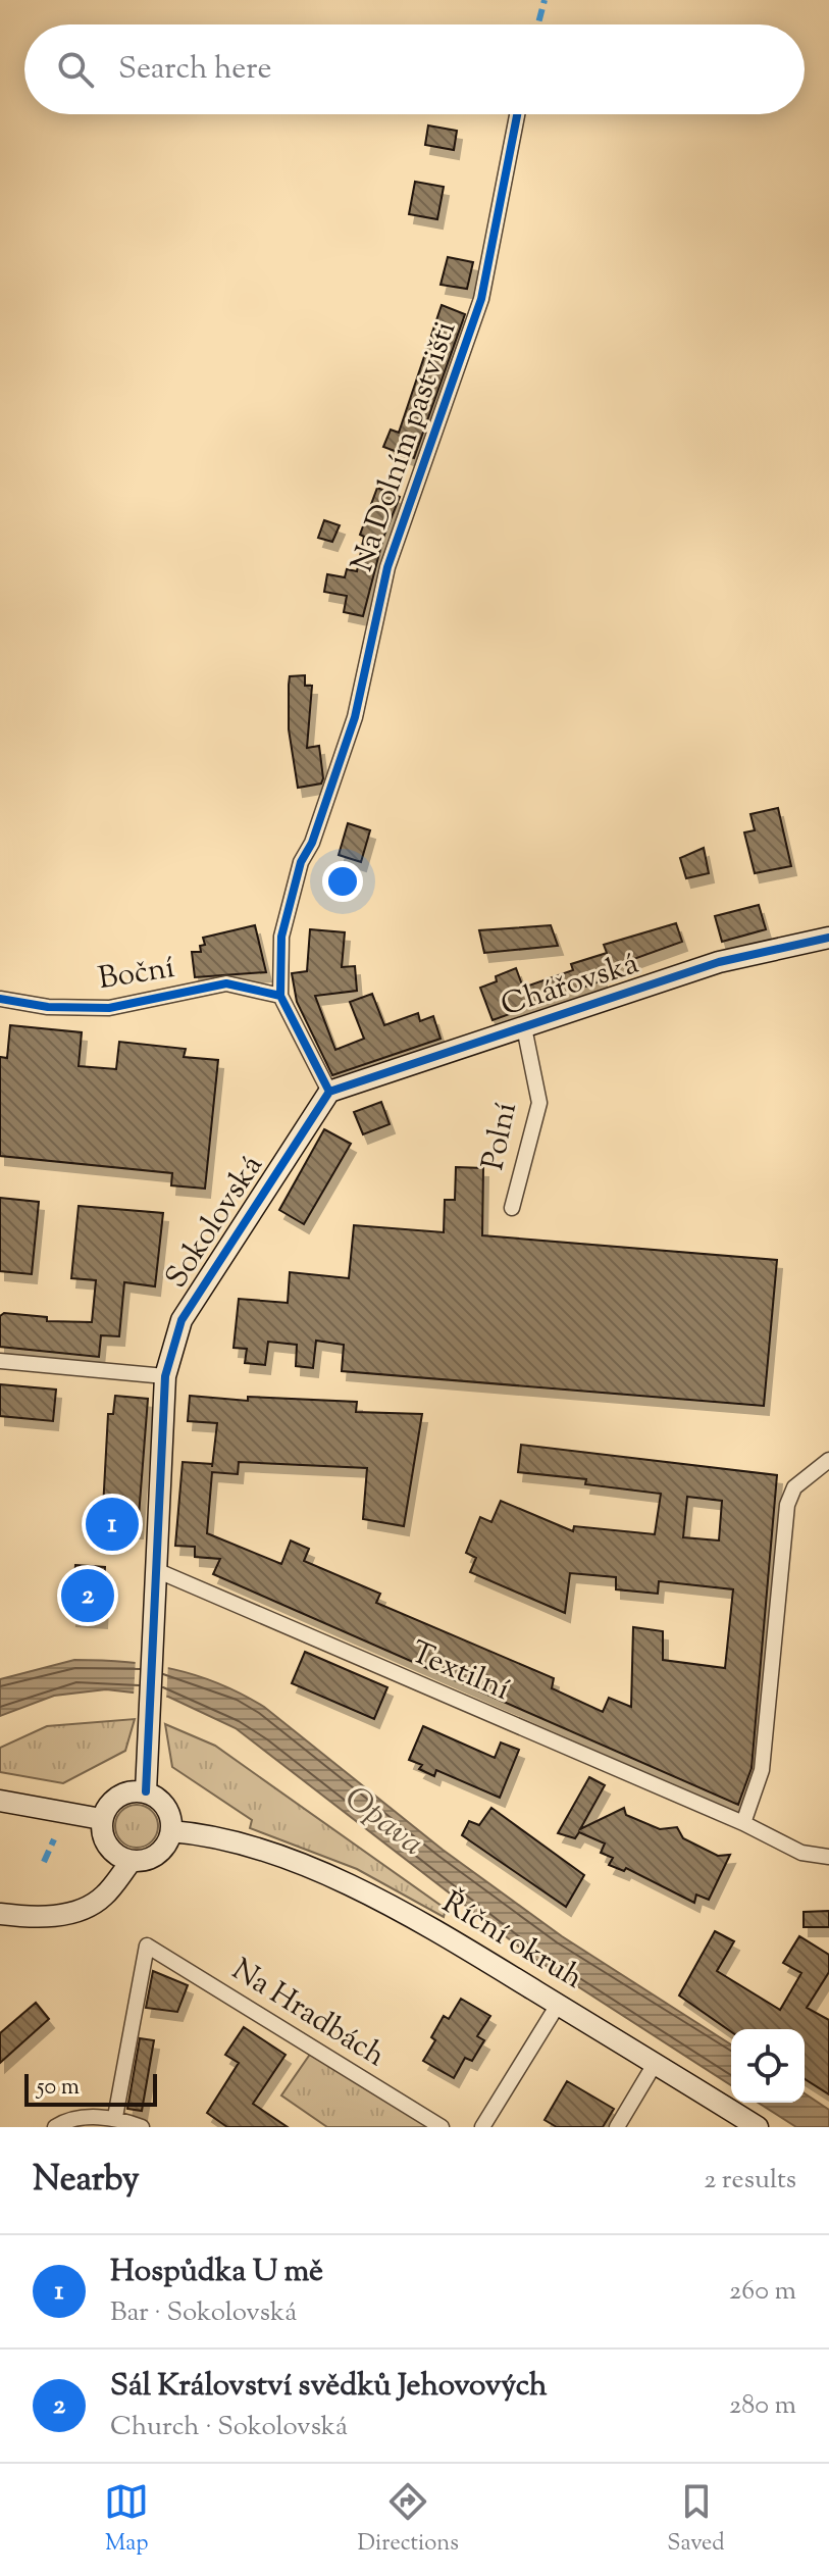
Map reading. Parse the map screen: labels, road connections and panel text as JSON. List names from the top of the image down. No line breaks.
{"streets":{"street":["Na Dolním pastvišti","Boční","Chářovská","Polní","Sokolovská","Textilní","Říční okruh","Na Hradbách"]},"crossings":[["Na Dolním pastvišti","Boční"],["Chářovská","Polní"],["Chářovská","Sokolovská"],["Sokolovská","Textilní"],["Sokolovská","Říční okruh"]],"water":["Opava"],"scale_bar":"50 m","page":{"search":"Search here","pins":["1","2"],"scale":"50 m","heading":["Nearby","2 results"],"list":[{"mark":"1","name":"Hospůdka U mě","note":"Bar · Sokolovská","value":"260 m"},{"mark":"2","name":"Sál Království svědků Jehovových","note":"Church · Sokolovská","value":"280 m"}],"nav":["Map","Directions","Saved"]}}
